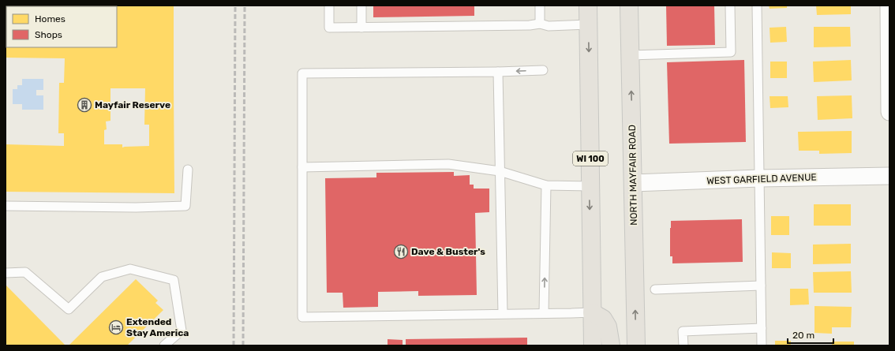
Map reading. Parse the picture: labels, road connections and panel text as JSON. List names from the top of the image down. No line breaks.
{"streets":{"main road":["WI 100","NORTH MAYFAIR ROAD"],"street":["WEST GARFIELD AVENUE"]},"crossings":[["NORTH MAYFAIR ROAD","WEST GARFIELD AVENUE"]],"places":{"building":["Mayfair Reserve"],"restaurant":["Dave & Buster's"],"hotel":["Extended Stay America"]},"legend":["Homes","Shops"],"scale_bar":"20 m"}
